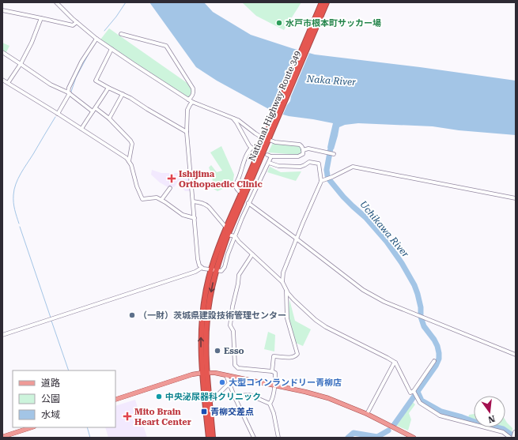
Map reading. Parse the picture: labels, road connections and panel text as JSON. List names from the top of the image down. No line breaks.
{"streets":{"highway":["National Highway Route 349"]},"water":["Naka River","Uchikawa River"],"places":{"other":["水戸市根本町サッカー場","（一財）茨城県建設技術管理センター","Esso","大型コインランドリー青柳店","中央泌尿器科クリニック"],"health":["Ishijima Orthopaedic Clinic","Mito Brain Heart Center"],"transit":["青柳交差点"]},"legend":["道路","公園","水域"],"north":"bottom"}
